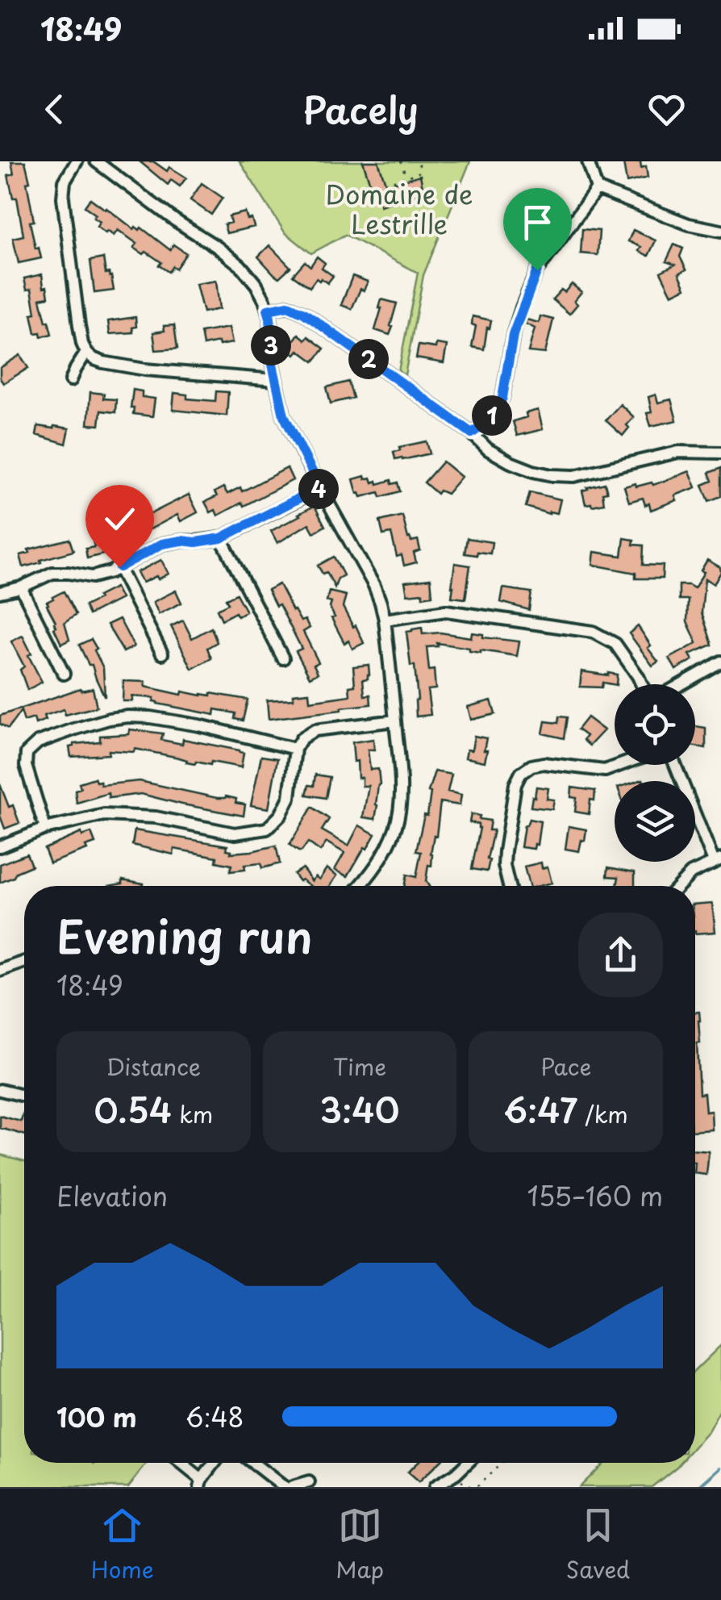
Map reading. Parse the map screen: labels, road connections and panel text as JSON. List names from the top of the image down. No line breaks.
{"parks":["Domaine de Lestrille"],"page":{"status":"18:49","header":"Pacely","pins":["3","2","1","4"],"heading":["Evening run","18:49"],"stats":[["Distance","0.54 km"],["Time","3:40"],["Pace","6:47 /km"]],"chart":["Elevation","155–160 m"],"list":[{"name":"100 m","note":"6:48"}],"tabs":["Home","Map","Saved"]}}
